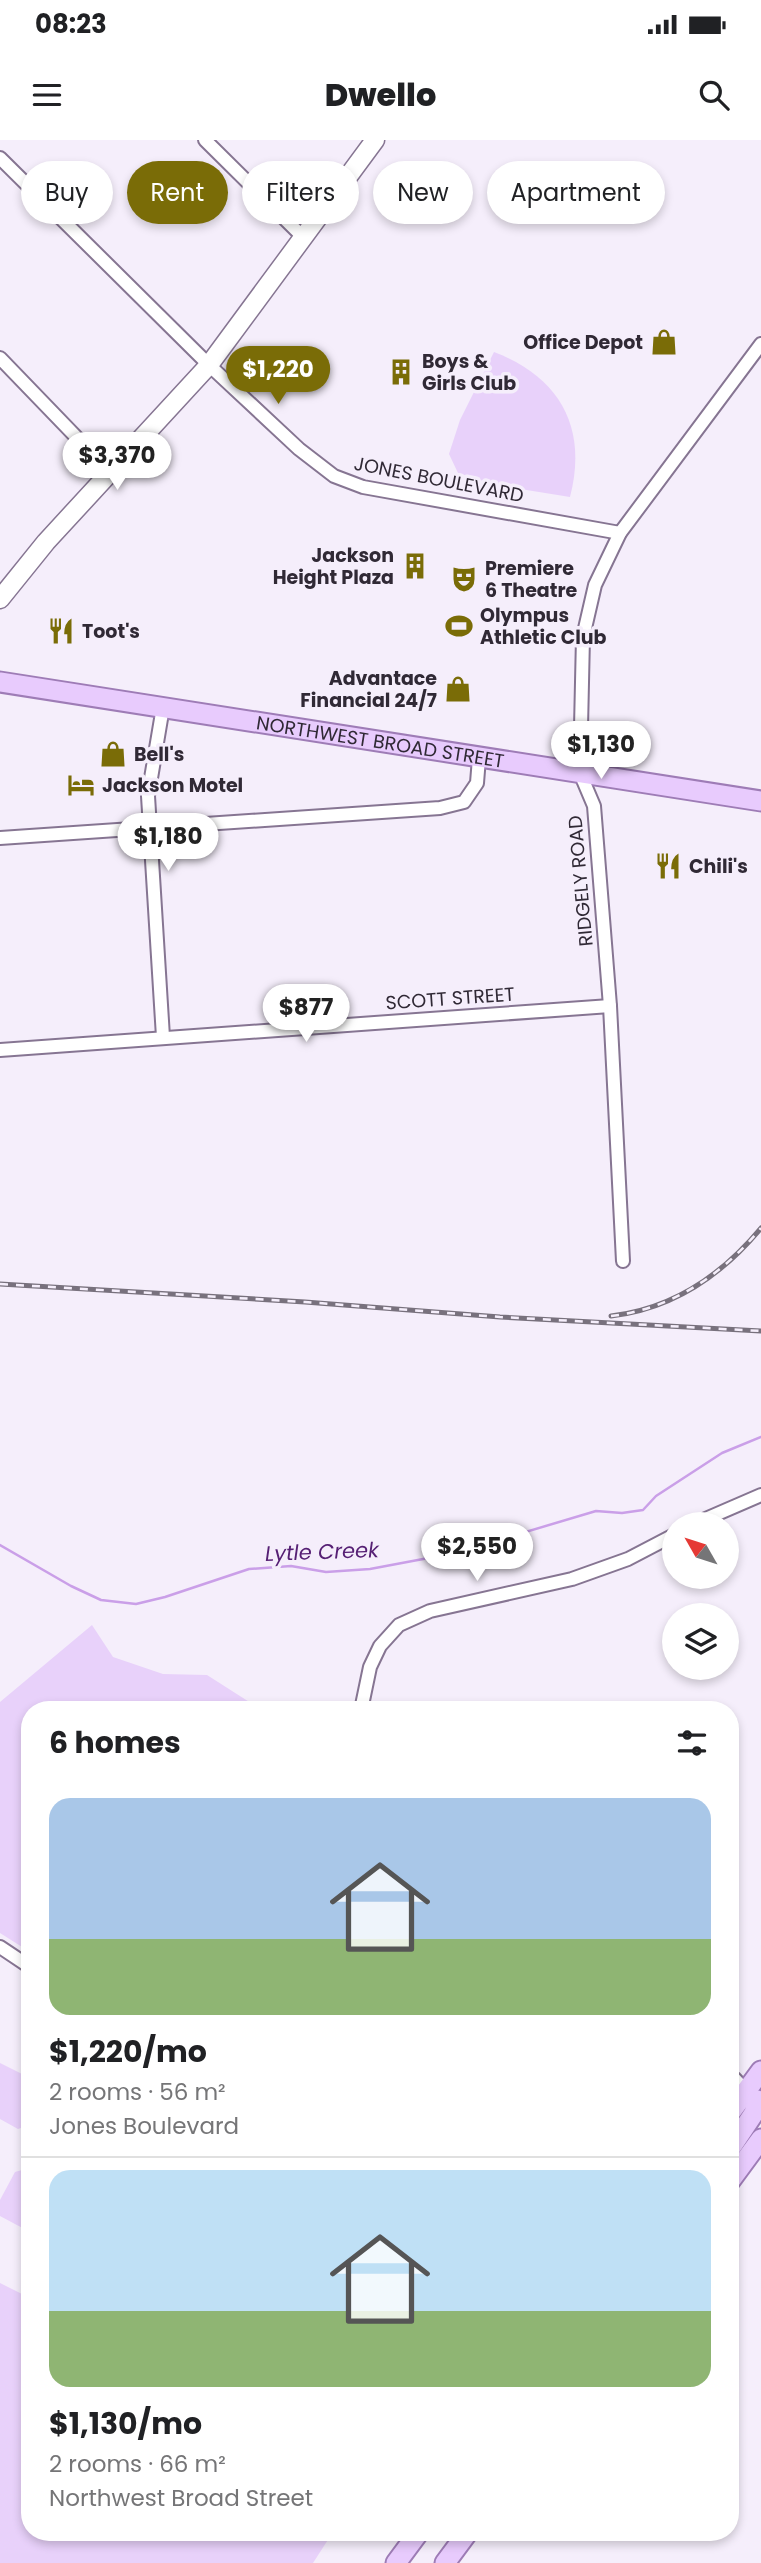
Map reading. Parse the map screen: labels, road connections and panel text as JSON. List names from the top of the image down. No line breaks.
{"streets":{"main road":["NORTHWEST BROAD STREET"],"street":["JONES BOULEVARD","RIDGELY ROAD","SCOTT STREET"]},"crossings":[["JONES BOULEVARD","RIDGELY ROAD"],["NORTHWEST BROAD STREET","RIDGELY ROAD"],["RIDGELY ROAD","SCOTT STREET"]],"water":["Lytle Creek"],"places":{"shop":["Office Depot","Advantace Financial 24/7","Bell's"],"building":["Boys & Girls Club","Jackson Height Plaza"],"theatre":["Premiere 6 Theatre"],"sports":["Olympus Athletic Club"],"restaurant":["Toot's","Chili's"],"hotel":["Jackson Motel"]},"north":"top left","page":{"status":"08:23","header":"Dwello","chip":["Buy","Rent","Filters","New","Apartment"],"price":["$1,220","$3,370","$1,130","$1,180","$877","$2,550"],"heading":"6 homes","list":[{"name":"$1,220/mo","note":"2 rooms · 56 m² · Jones Boulevard"},{"name":"$1,130/mo","note":"2 rooms · 66 m² · Northwest Broad Street"}]}}
